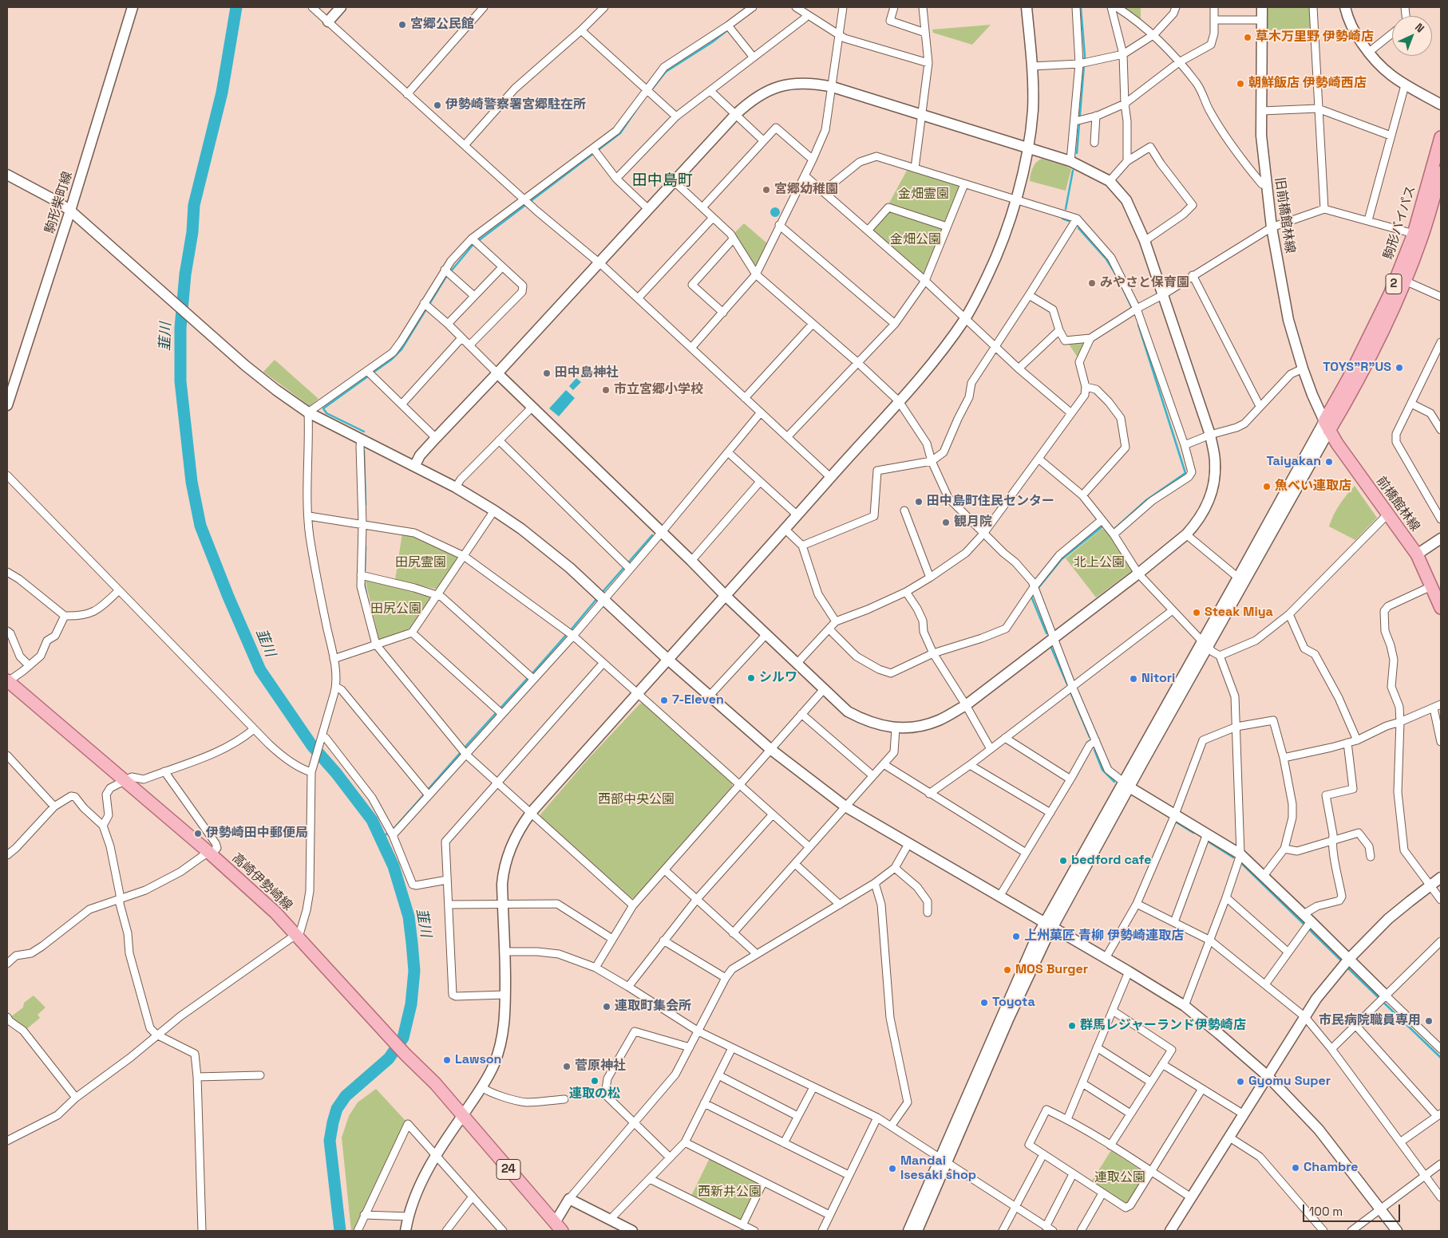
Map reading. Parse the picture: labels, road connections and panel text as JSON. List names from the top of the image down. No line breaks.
{"streets":{"main road":["駒形バイパス","2","前橋館林線","高崎伊勢崎線","24"],"street":["駒形柴町線","旧前橋館林線"]},"crossings":[["旧前橋館林線","駒形バイパス"],["旧前橋館林線","前橋館林線"],["駒形バイパス","前橋館林線"],["高崎伊勢崎線","24"]],"districts":["田中島町"],"water":["韮川"],"parks":["金畑霊園","金畑公園","田尻霊園","北上公園","田尻公園","西部中央公園","連取公園","西新井公園"],"places":["宮郷公民館","草木万里野 伊勢崎店","朝鮮飯店 伊勢崎西店","伊勢崎警察署宮郷駐在所","宮郷幼稚園","みやさと保育園","TOYS\"R\"US","田中島神社","市立宮郷小学校","Taiyakan","魚べい連取店","田中島町住民センター","観月院","Steak Miya","シルワ","Nitori","7-Eleven","伊勢崎田中郵便局","bedford cafe","上州菓匠 青柳 伊勢崎連取店","MOS Burger","Toyota","連取町集会所","市民病院職員専用","群馬レジャーランド伊勢崎店","Lawson","菅原神社","連取の松","Gyomu Super","Chambre","Mandai Isesaki shop"],"scale_bar":"100 m","north":"top right"}
